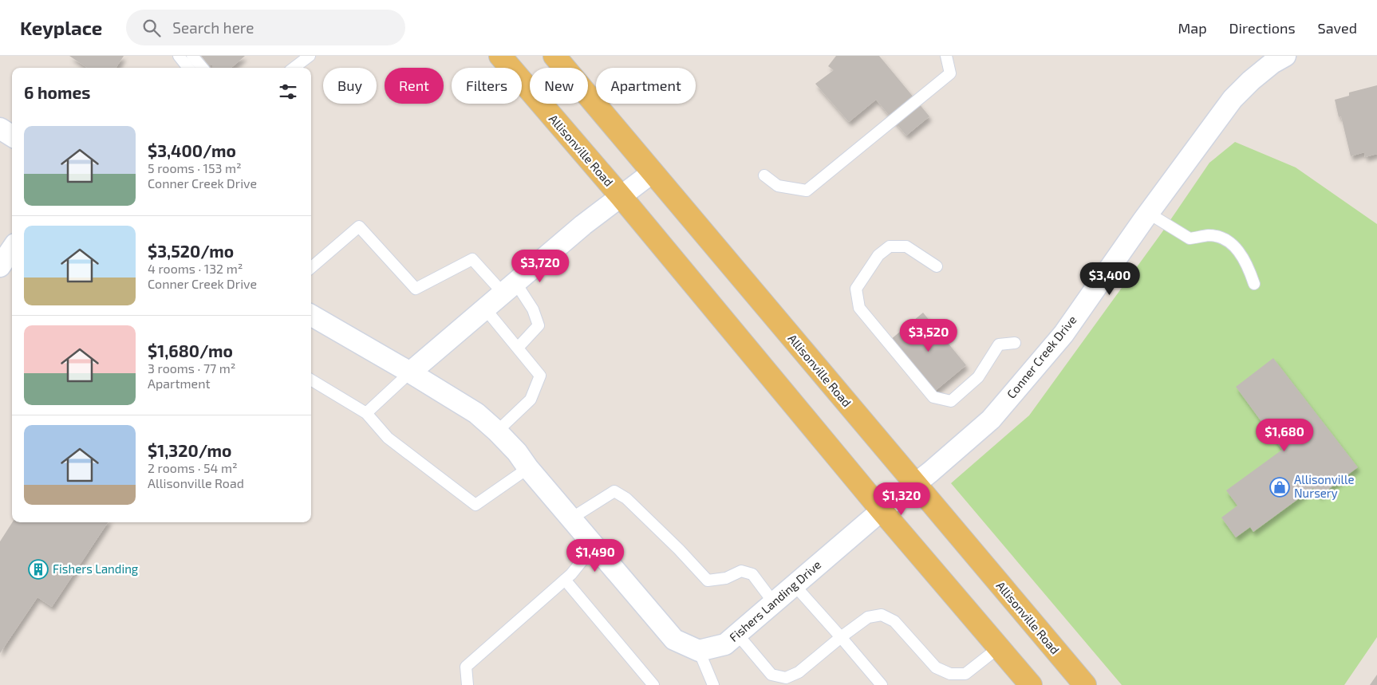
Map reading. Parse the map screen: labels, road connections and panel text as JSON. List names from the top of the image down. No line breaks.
{"streets":{"main road":["Allisonville Road"],"street":["Conner Creek Drive","Fishers Landing Drive"]},"crossings":[["Allisonville Road","Conner Creek Drive"],["Allisonville Road","Fishers Landing Drive"],["Conner Creek Drive","Fishers Landing Drive"]],"places":{"shop":["Allisonville Nursery"],"building":["Fishers Landing"]},"page":{"header":"Keyplace","search":"Search here","nav":["Map","Directions","Saved"],"chip":["Buy","Rent","Filters","New","Apartment"],"heading":"6 homes","list":[{"name":"$3,400/mo","note":"5 rooms · 153 m² · Conner Creek Drive"},{"name":"$3,520/mo","note":"4 rooms · 132 m² · Conner Creek Drive"},{"name":"$1,680/mo","note":"3 rooms · 77 m² · Apartment"},{"name":"$1,320/mo","note":"2 rooms · 54 m² · Allisonville Road"}],"price":["$3,720","$3,400","$3,520","$1,680","$1,320","$1,490"]}}
